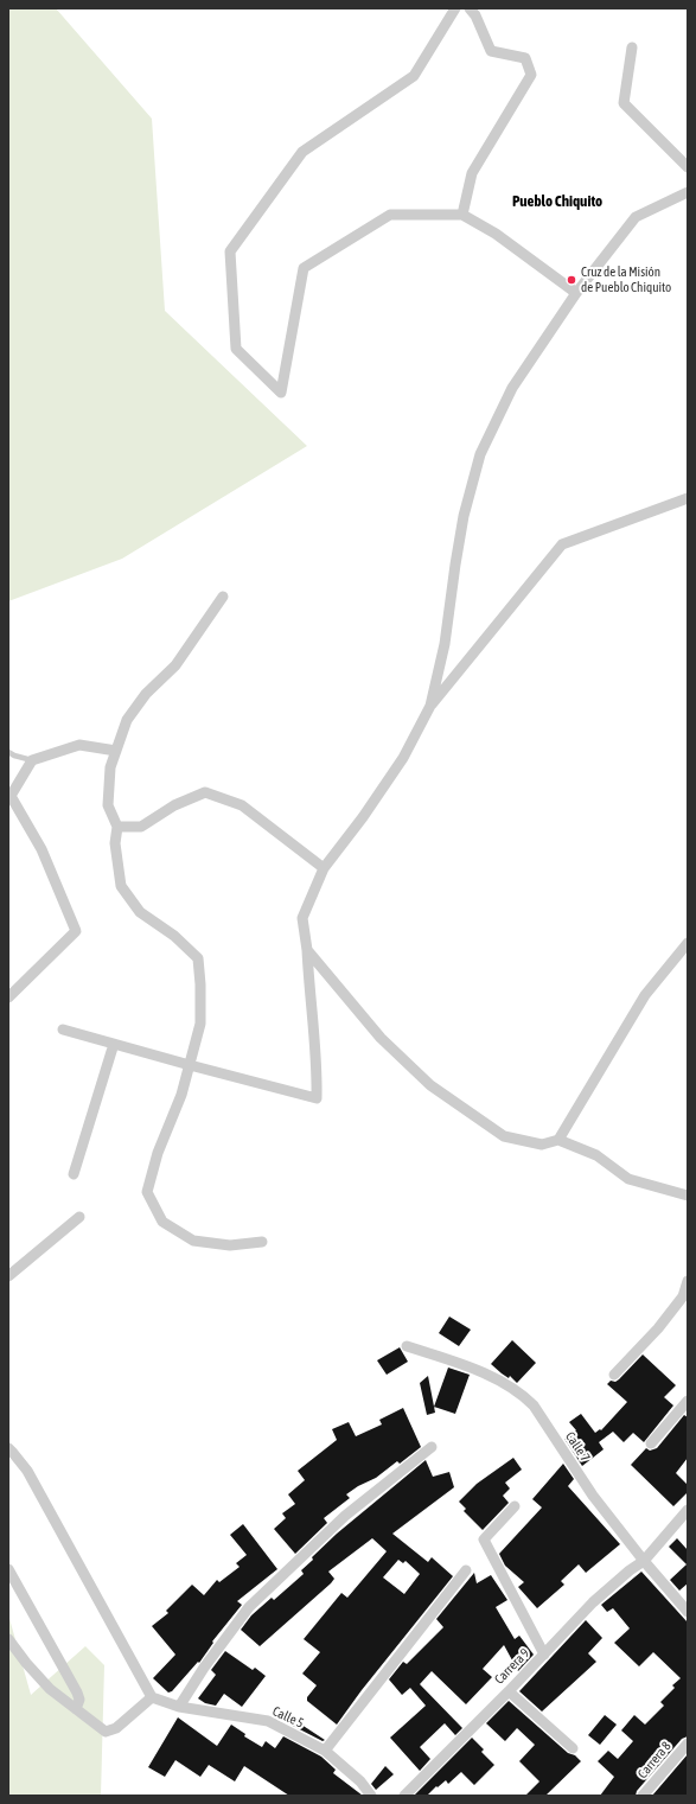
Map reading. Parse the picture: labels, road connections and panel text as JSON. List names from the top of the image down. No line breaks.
{"streets":{"street":["Calle 7","Carrera 9","Calle 5","Carrera 8"]},"crossings":[["Calle 7","Carrera 9"]],"districts":["Pueblo Chiquito"],"places":["Cruz de la Misión de Pueblo Chiquito"]}
